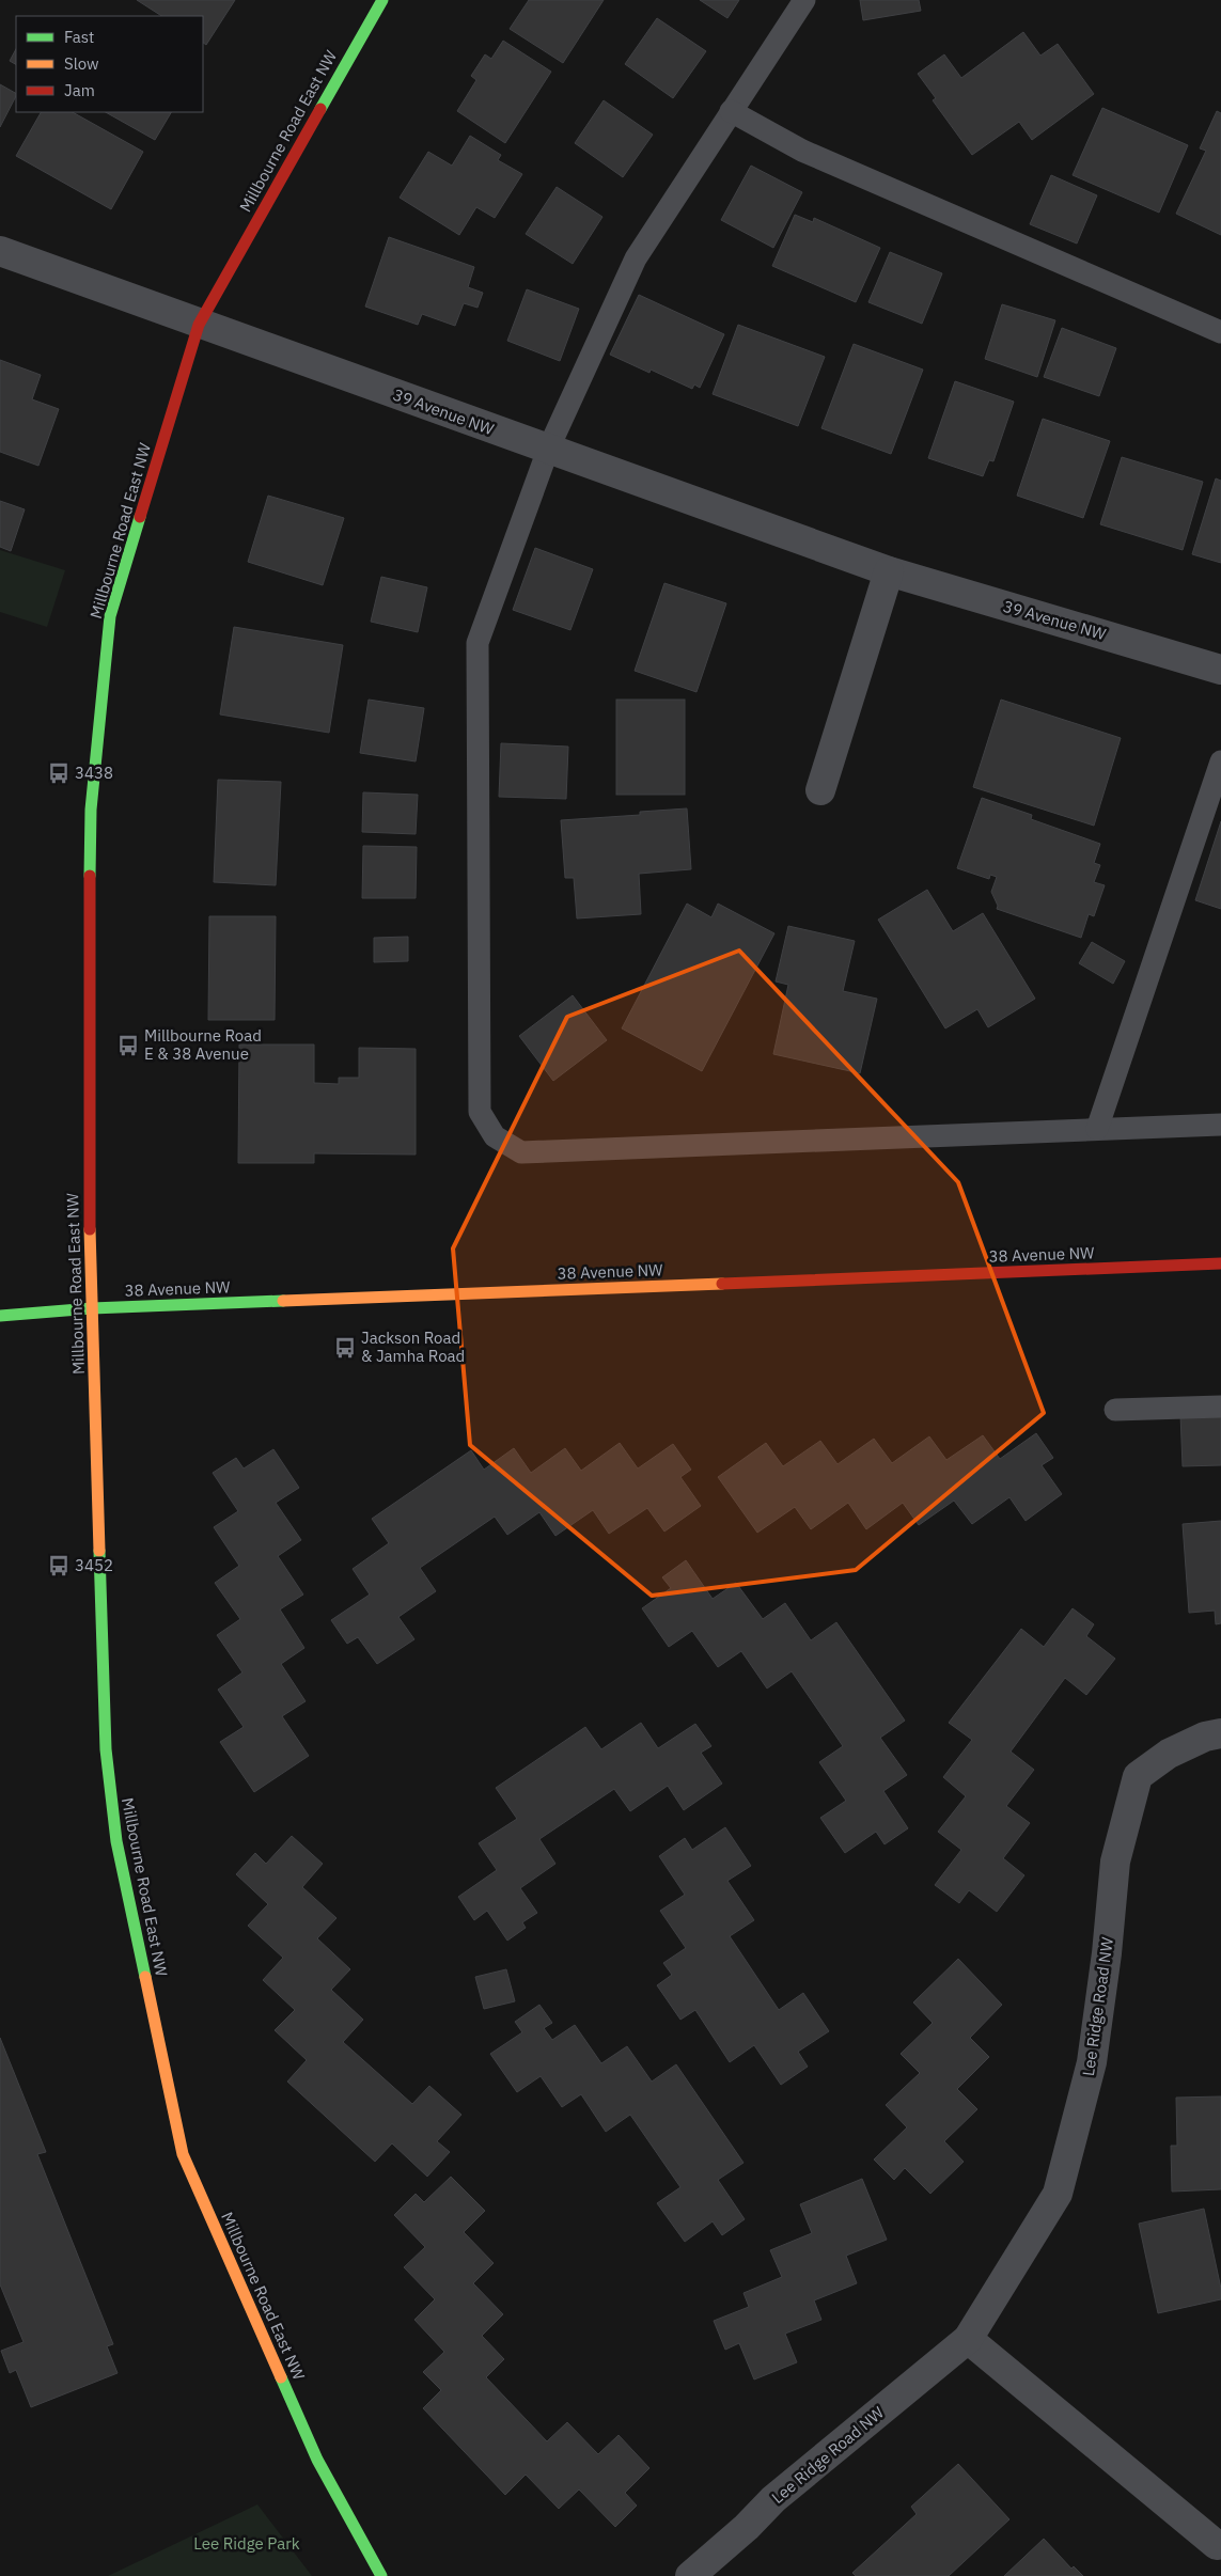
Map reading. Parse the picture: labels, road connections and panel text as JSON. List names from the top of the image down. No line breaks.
{"streets":{"street":["Millbourne Road East NW","39 Avenue NW","38 Avenue NW","Lee Ridge Road NW"]},"crossings":[["Millbourne Road East NW","39 Avenue NW"],["Millbourne Road East NW","38 Avenue NW"]],"parks":["Lee Ridge Park"],"places":{"bus stop":["3438","Millbourne Road E & 38 Avenue","Jackson Road & Jamha Road","3452"]},"legend":["Fast","Slow","Jam"]}
